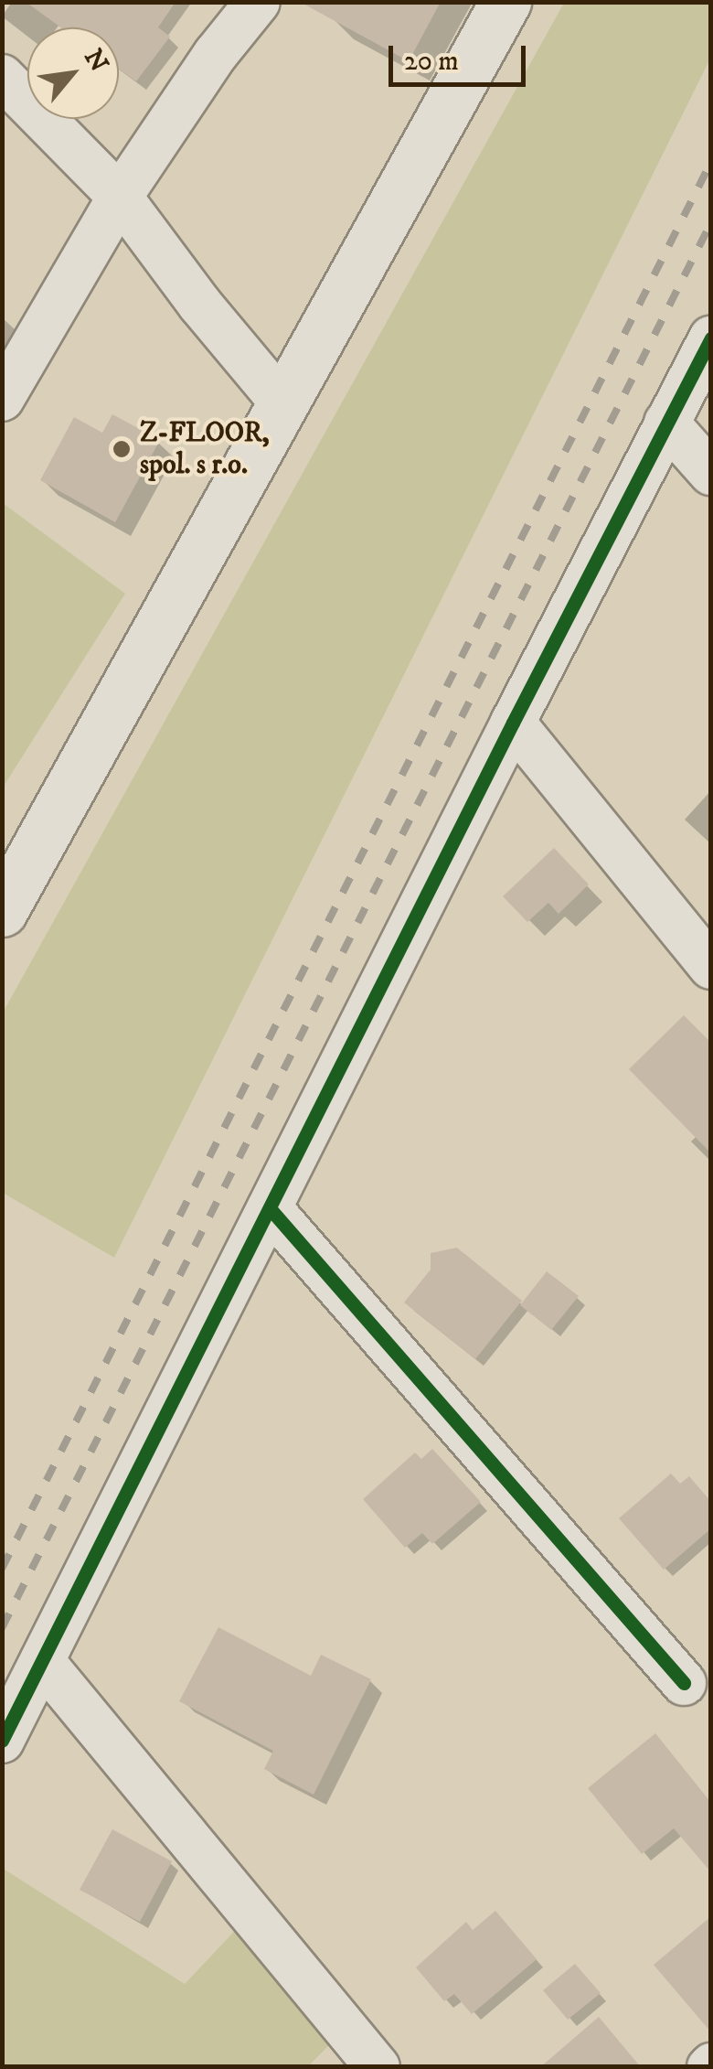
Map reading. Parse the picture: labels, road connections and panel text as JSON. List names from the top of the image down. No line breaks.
{"places":["Z-FLOOR, spol. s r.o."],"scale_bar":"20 m","north":"top right"}
